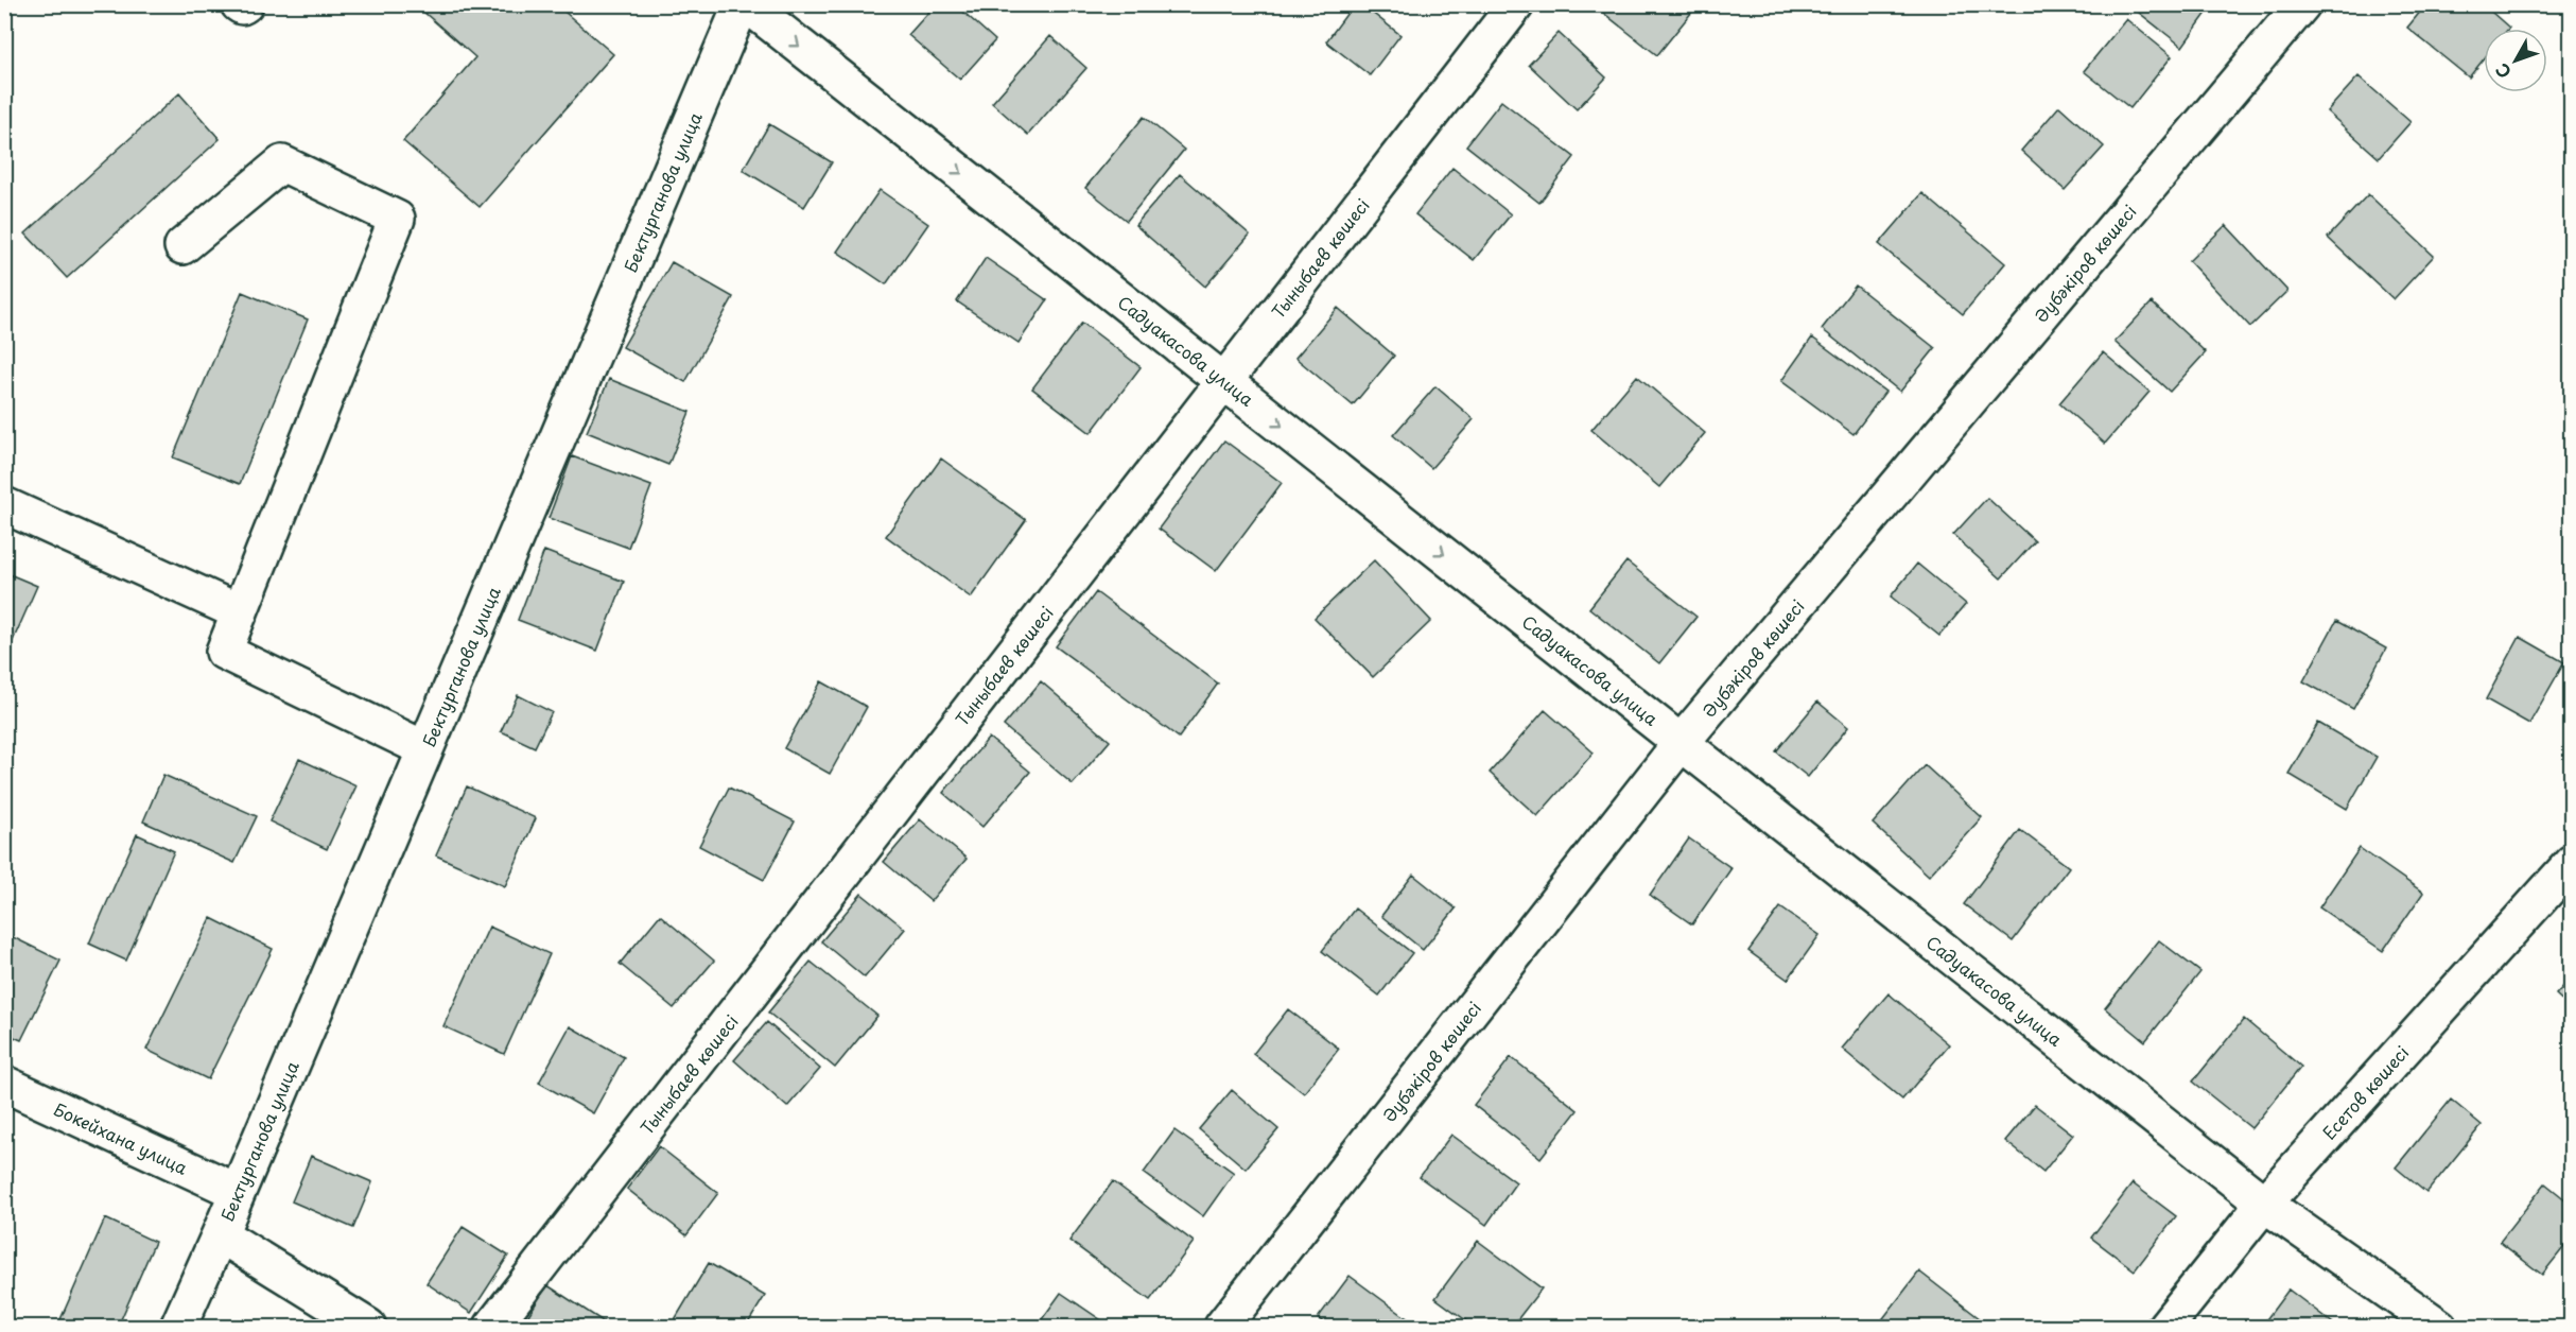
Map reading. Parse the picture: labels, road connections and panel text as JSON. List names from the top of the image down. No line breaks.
{"streets":{"street":["Бектурганова улица","Тыныбаев көшесі","Әубәкіров көшесі","Садуакасова улица","Есетов көшесі","Бокейхана улица"]},"crossings":[["Бектурганова улица","Бокейхана улица"],["Тыныбаев көшесі","Садуакасова улица"],["Әубәкіров көшесі","Садуакасова улица"],["Садуакасова улица","Есетов көшесі"]],"one_way":["Садуакасова улица"],"north":"bottom left"}
